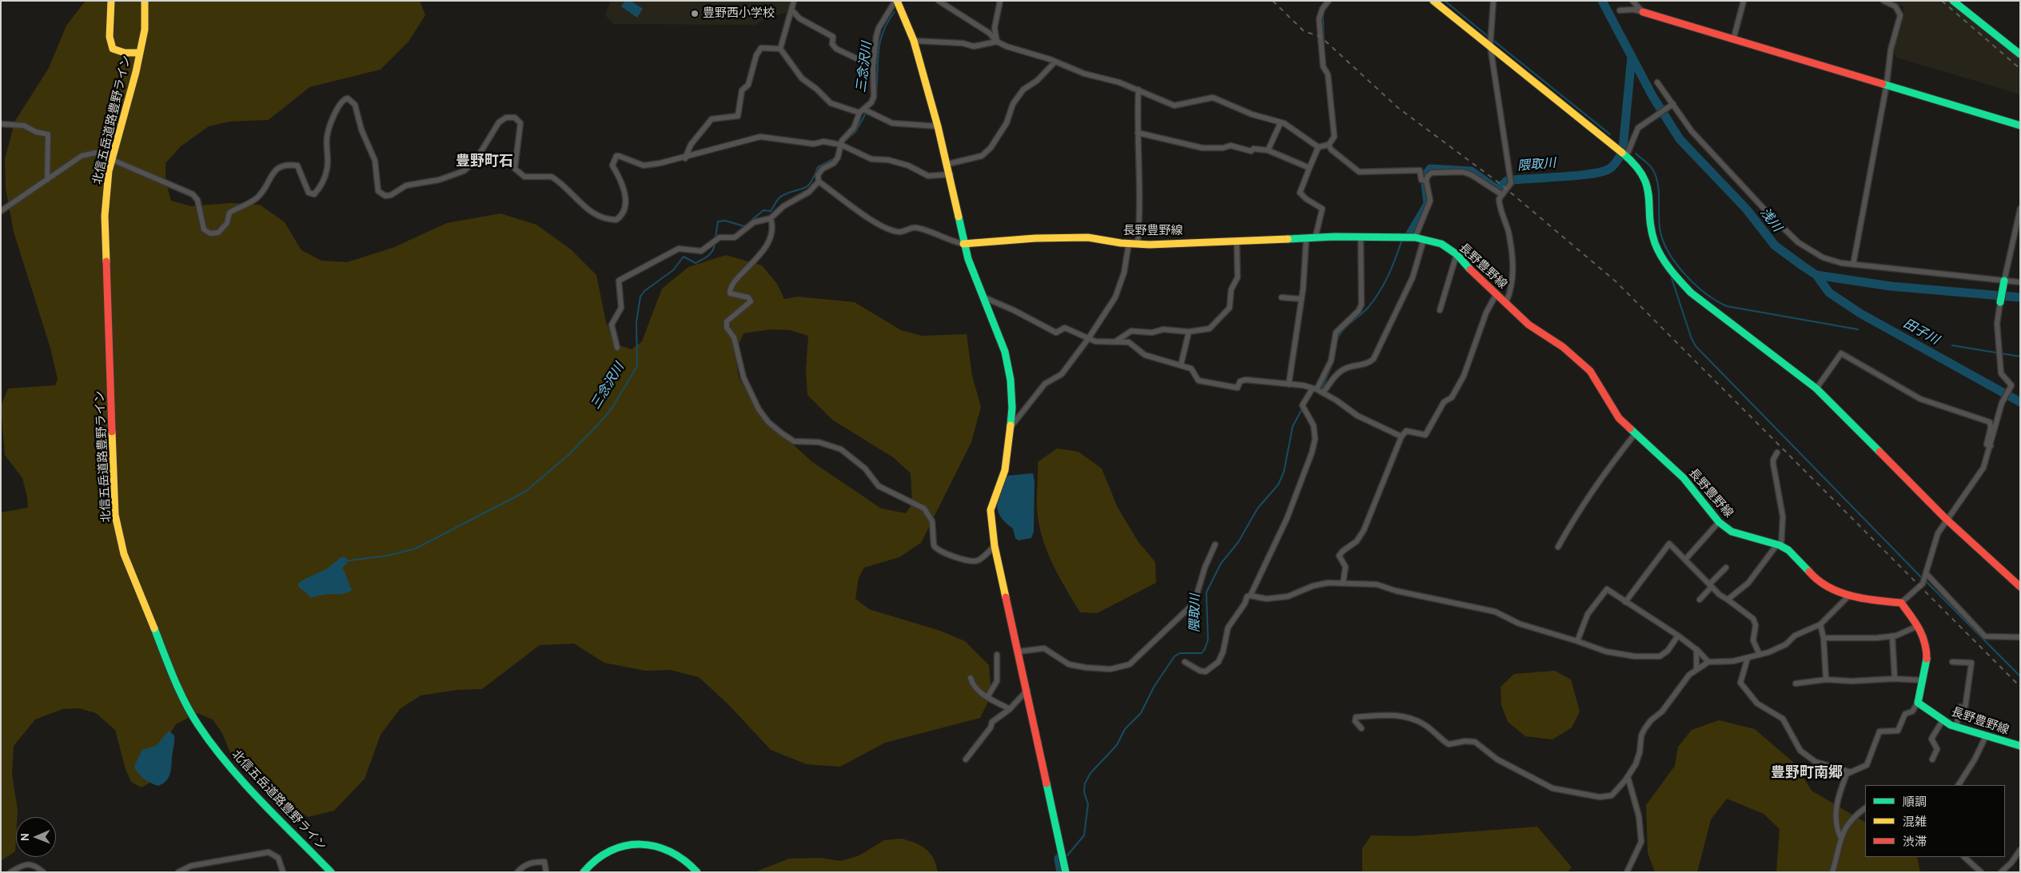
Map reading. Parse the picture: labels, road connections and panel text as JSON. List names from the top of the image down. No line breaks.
{"streets":{"street":["北信五岳道路豊野ライン","長野豊野線"]},"districts":["豊野町石","豊野町南郷"],"water":["三念沢川","隈取川","浅川","田子川"],"places":["豊野西小学校"],"legend":["順調","混雑","渋滞"],"north":"left"}
